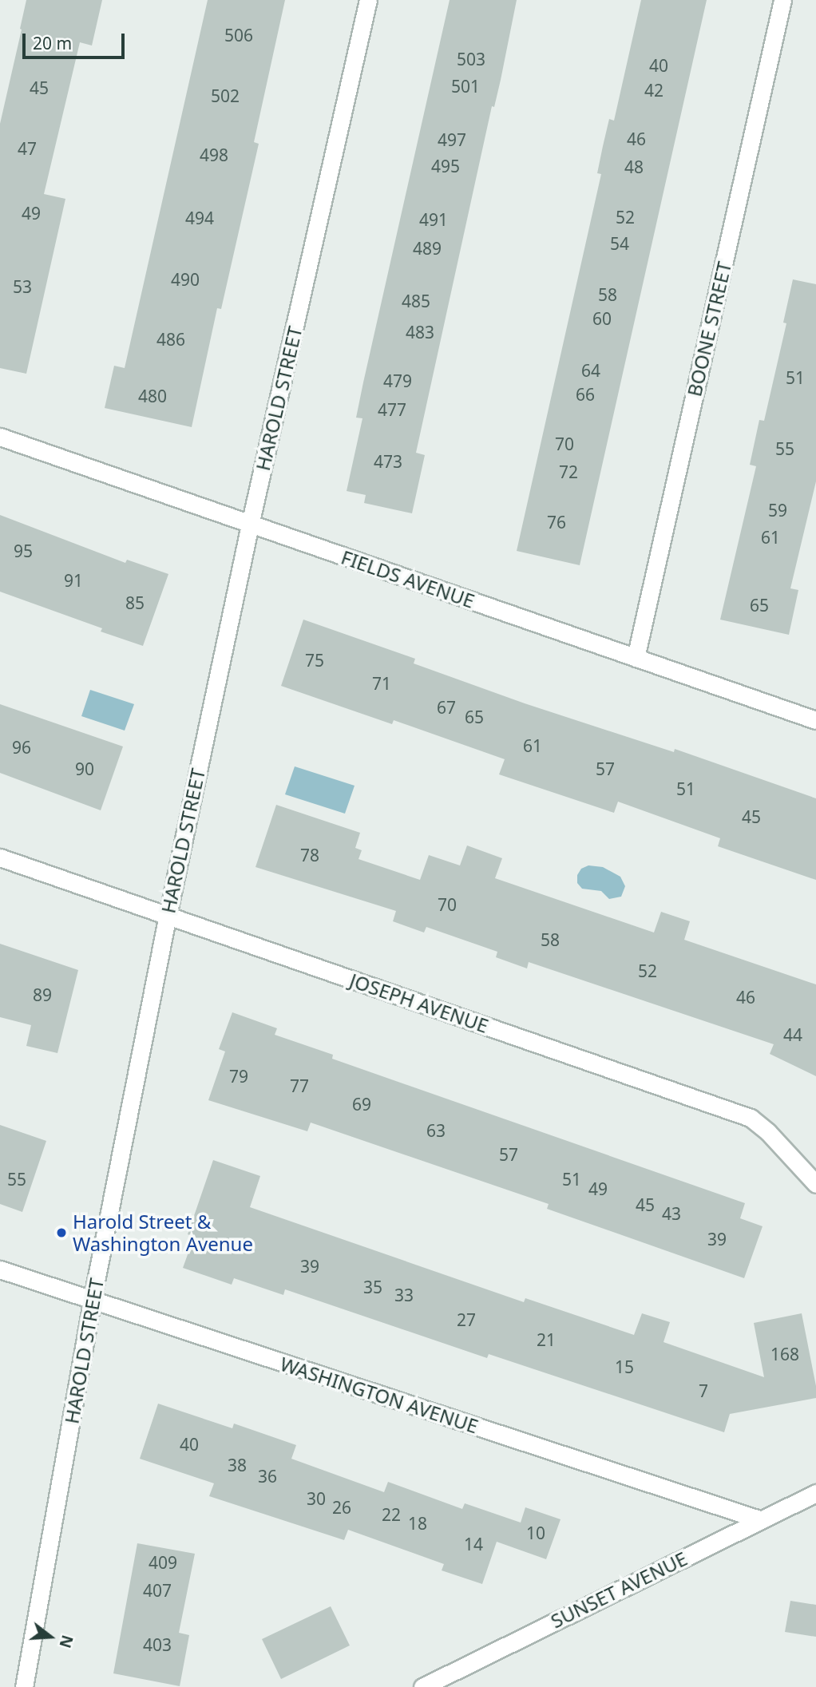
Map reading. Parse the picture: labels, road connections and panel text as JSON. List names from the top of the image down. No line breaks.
{"streets":{"street":["BOONE STREET","HAROLD STREET","FIELDS AVENUE","JOSEPH AVENUE","WASHINGTON AVENUE","SUNSET AVENUE"]},"crossings":[["BOONE STREET","FIELDS AVENUE"],["HAROLD STREET","FIELDS AVENUE"],["HAROLD STREET","JOSEPH AVENUE"],["HAROLD STREET","WASHINGTON AVENUE"],["WASHINGTON AVENUE","SUNSET AVENUE"]],"places":["Harold Street & Washington Avenue"],"house_numbers":["506","503","40","501","45","42","502","46","497","47","498","495","48","49","52","494","491","54","489","490","53","58","485","60","483","486","64","51","479","66","480","477","70","55","473","72","59","76","61","95","91","85","65","75","71","67","65","61","96","90","57","51","45","78","70","58","52","89","46","44","79","77","69","63","57","55","51","49","45","43","39","39","35","33","27","21","168","15","7","40","38","36","30","26","22","18","10","14","409","407","403"],"scale_bar":"20 m","north":"right"}
